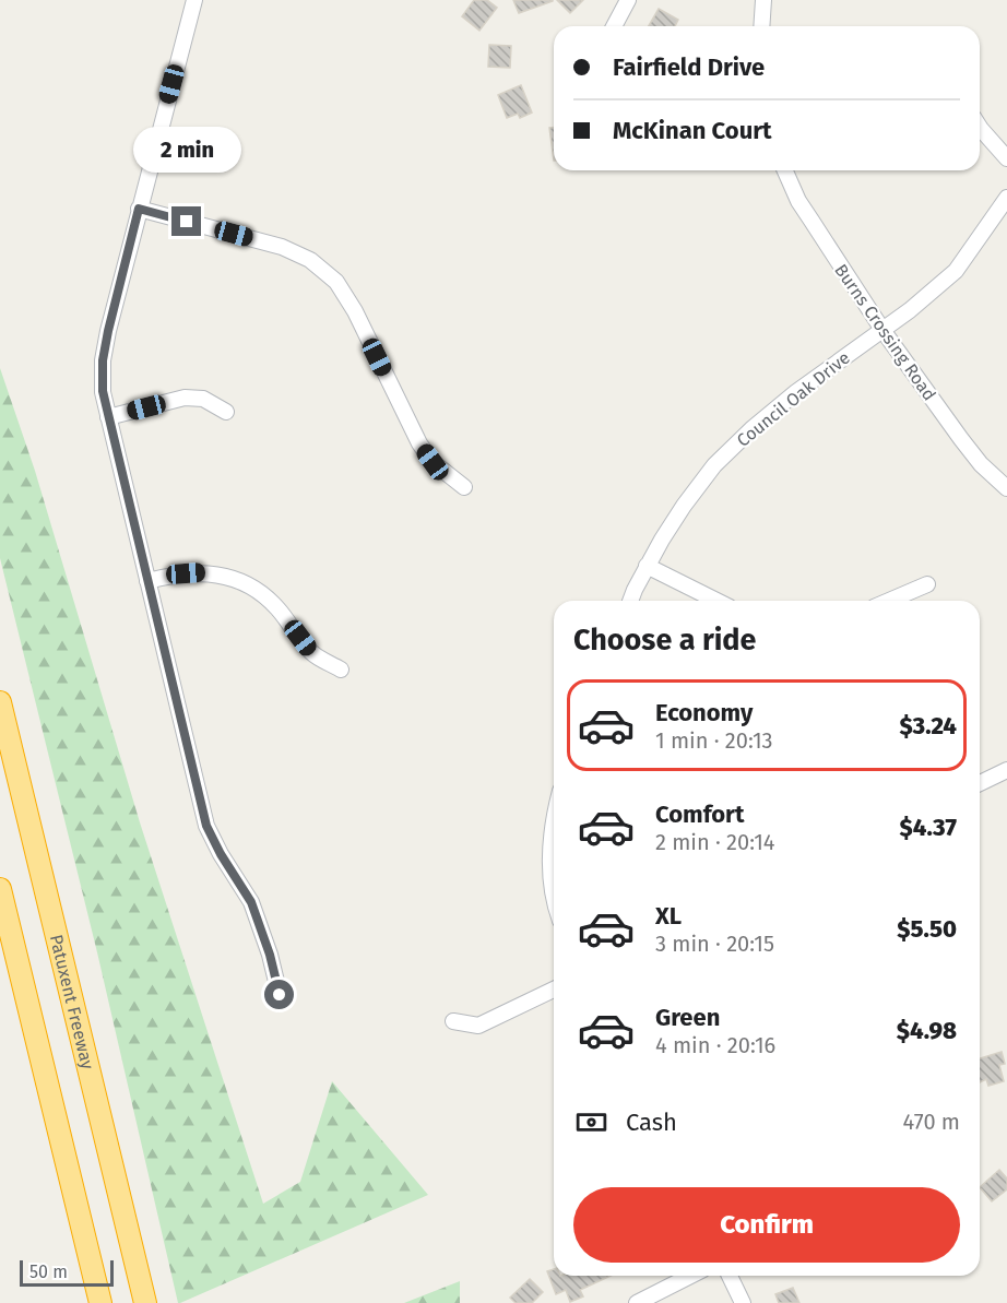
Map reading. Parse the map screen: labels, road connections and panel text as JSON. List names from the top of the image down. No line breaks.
{"streets":{"highway":["Patuxent Freeway"],"street":["Burns Crossing Road","Council Oak Drive"]},"crossings":[["Burns Crossing Road","Council Oak Drive"]],"scale_bar":"50 m","page":{"banner":["Fairfield Drive","McKinan Court"],"bubble":"2 min","heading":"Choose a ride","list":[{"name":"Economy","note":"1 min · 20:13","value":"$3.24"},{"name":"Comfort","note":"2 min · 20:14","value":"$4.37"},{"name":"XL","note":"3 min · 20:15","value":"$5.50"},{"name":"Green","note":"4 min · 20:16","value":"$4.98"}],"pay":["Cash","470 m"],"buttons":"Confirm","scale":"50 m"}}
